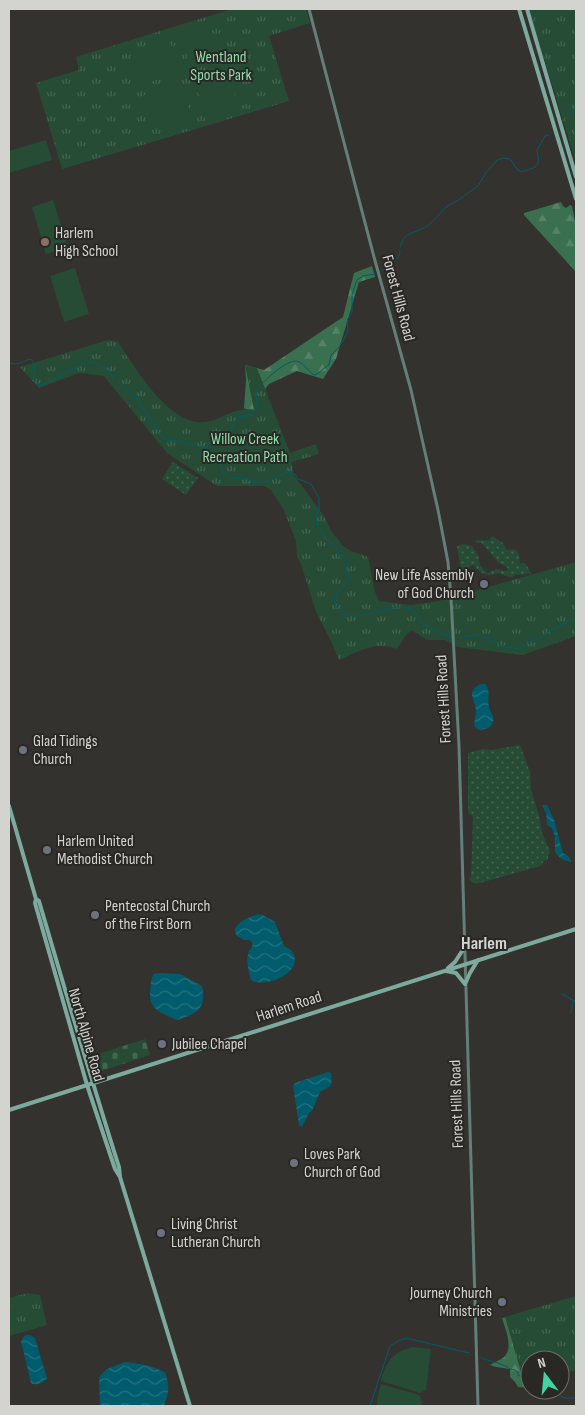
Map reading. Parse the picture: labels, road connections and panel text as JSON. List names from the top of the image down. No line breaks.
{"streets":{"main road":["Harlem Road","North Alpine Road"],"street":["Forest Hills Road"]},"crossings":[["Forest Hills Road","Harlem Road"],["Harlem Road","North Alpine Road"]],"districts":["Harlem"],"parks":["Wentland Sports Park","Willow Creek Recreation Path"],"places":["Harlem High School","New Life Assembly of God Church","Glad Tidings Church","Harlem United Methodist Church","Pentecostal Church of the First Born","Jubilee Chapel","Loves Park Church of God","Living Christ Lutheran Church","Journey Church Ministries"],"north":"top"}
